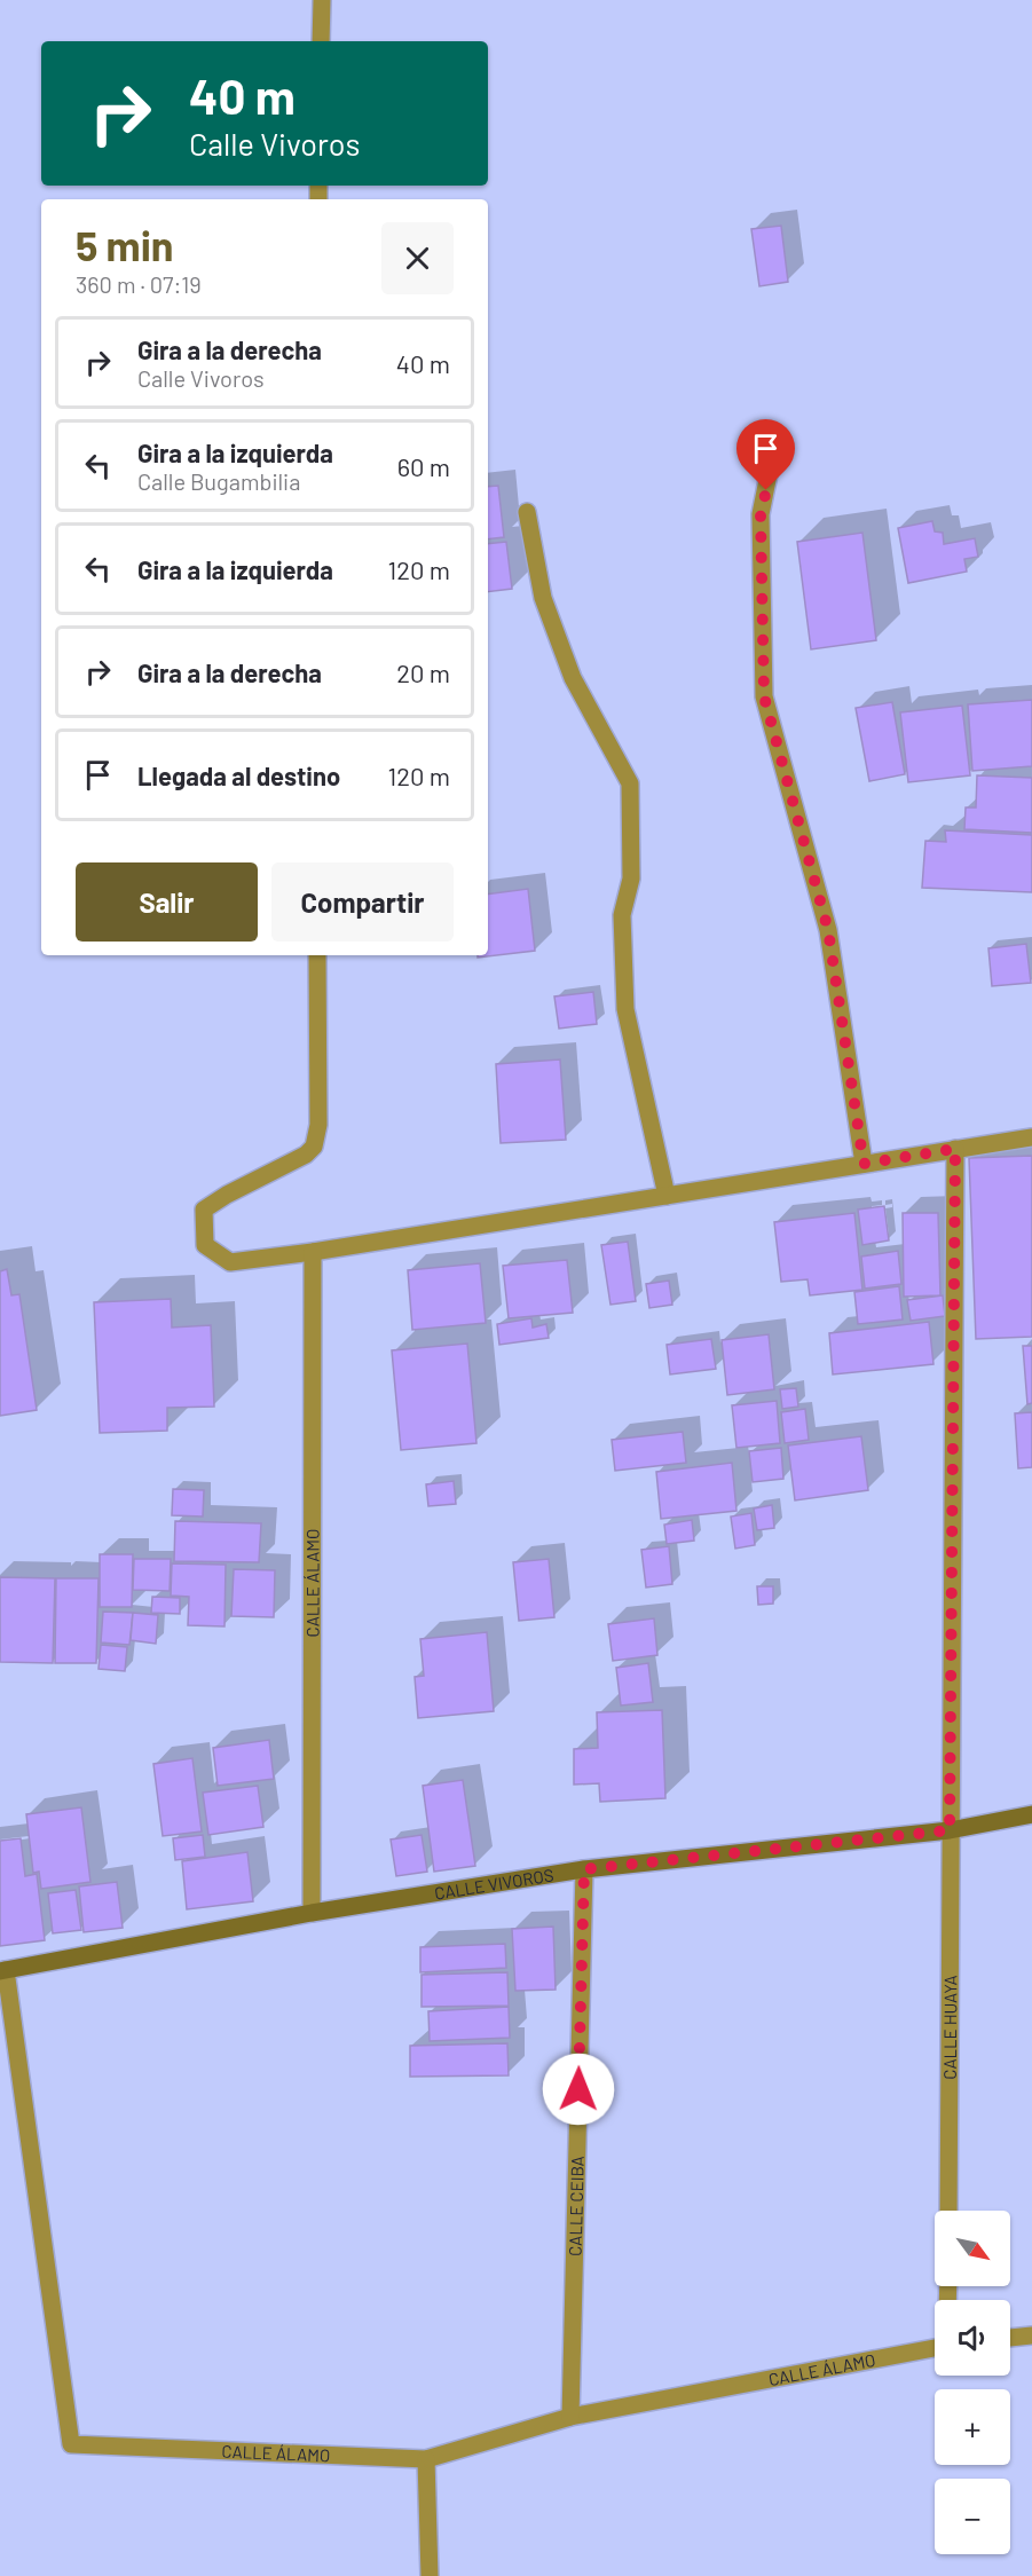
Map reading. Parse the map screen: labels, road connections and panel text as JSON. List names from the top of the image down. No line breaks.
{"streets":{"street":["CALLE ÁLAMO","CALLE VIVOROS","CALLE HUAYA","CALLE CEIBA"]},"crossings":[["CALLE ÁLAMO","CALLE VIVOROS"],["CALLE ÁLAMO","CALLE CEIBA"],["CALLE VIVOROS","CALLE HUAYA"],["CALLE VIVOROS","CALLE CEIBA"]],"north":"bottom right","page":{"turn":["40 m","Calle Vivoros"],"heading":["5 min","360 m · 07:19"],"list":[{"name":"Gira a la derecha","note":"Calle Vivoros","value":"40 m"},{"name":"Gira a la izquierda","note":"Calle Bugambilia","value":"60 m"},{"name":"Gira a la izquierda","value":"120 m"},{"name":"Gira a la derecha","value":"20 m"},{"name":"Llegada al destino","value":"120 m"}],"buttons":["Salir","Compartir"],"map_buttons":["+","−"]}}
